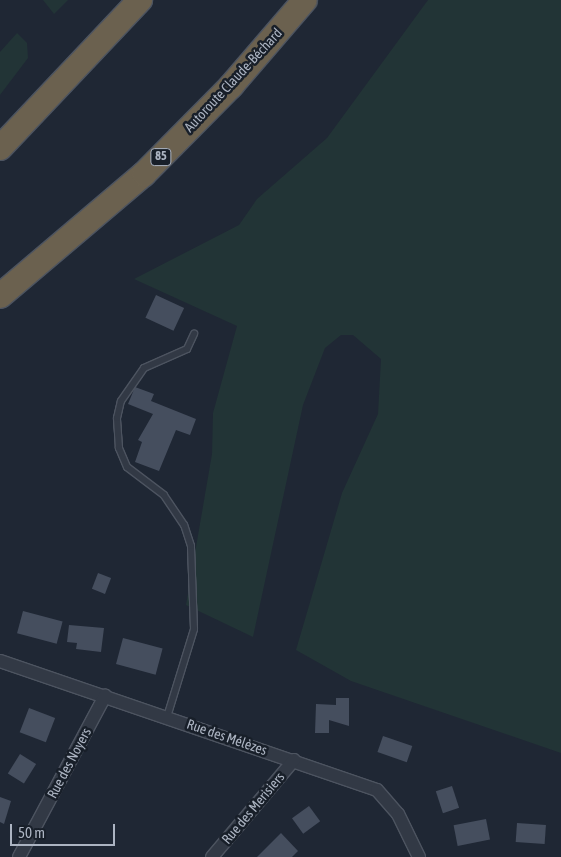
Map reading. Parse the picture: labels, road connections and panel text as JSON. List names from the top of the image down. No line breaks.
{"streets":{"highway":["Autoroute Claude-Béchard","85"],"street":["Rue des Mélèzes","Rue des Noyers","Rue des Merisiers"]},"crossings":[["Rue des Mélèzes","Rue des Noyers"],["Rue des Mélèzes","Rue des Merisiers"]],"scale_bar":"50 m"}
